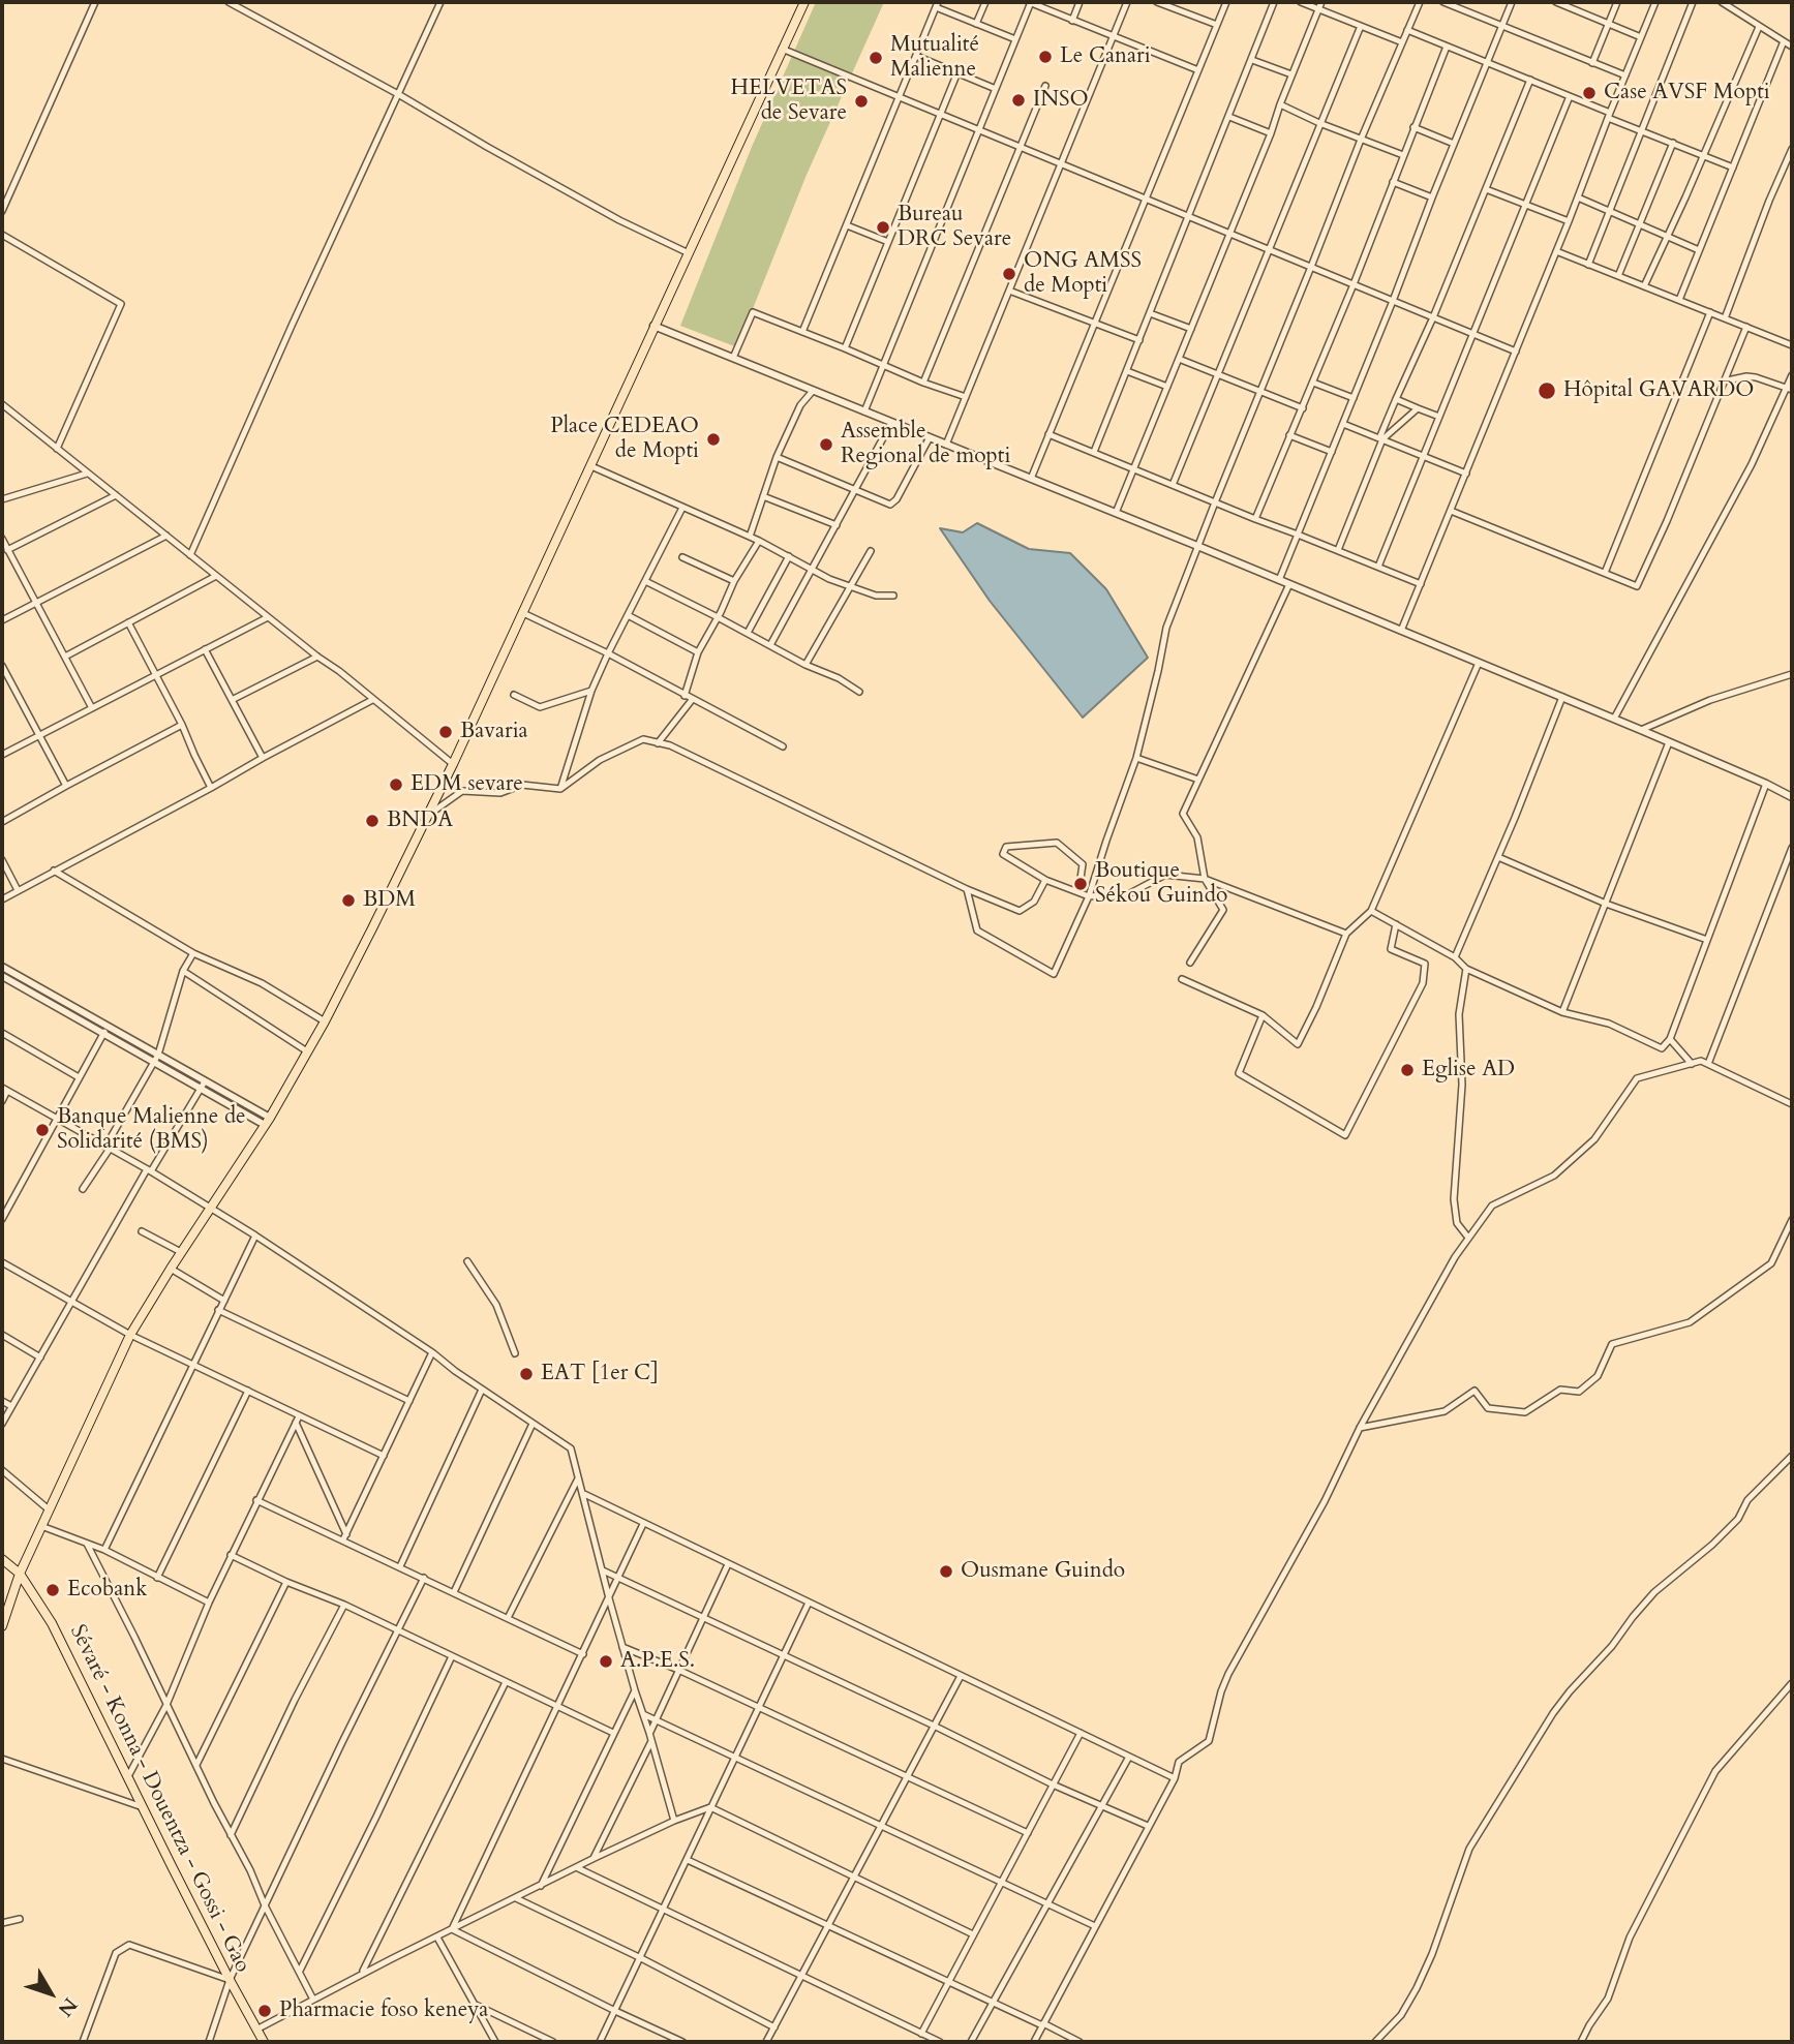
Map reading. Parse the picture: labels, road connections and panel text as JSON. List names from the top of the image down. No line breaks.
{"streets":{"main road":["Sévaré - Konna - Douentza - Gossi - Gao"]},"places":["Le Canari","Mutualité Malienne","Case AVSF Mopti","INSO","HELVETAS de Sevare","Bureau DRC Sevare","ONG AMSS de Mopti","Hôpital GAVARDO","Place CEDEAO de Mopti","Assemble Regional de mopti","Bavaria","EDM sevare","BNDA","Boutique Sékou Guindo","BDM","Eglise AD","Banque Malienne de Solidarité (BMS)","EAT [1er C]","Ousmane Guindo","Ecobank","A.P.E.S.","Pharmacie foso keneya"],"north":"bottom right"}
